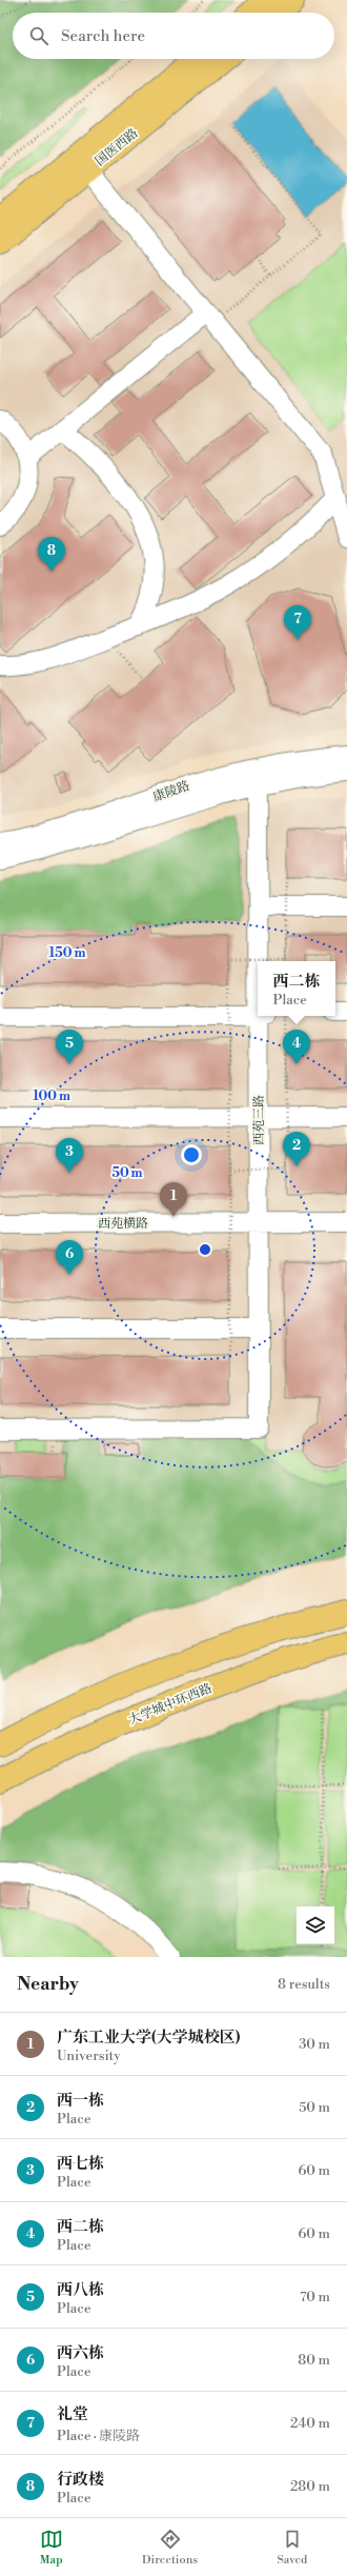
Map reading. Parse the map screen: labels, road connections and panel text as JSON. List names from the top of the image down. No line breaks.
{"streets":{"main road":["国医西路","大学城中环西路"],"street":["康陵路","西苑三路","西苑横路"]},"crossings":[["康陵路","西苑三路"],["西苑三路","西苑横路"]],"page":{"search":"Search here","pins":["8","7","4","5","2","3","1","6"],"popup":["西二栋","Place"],"heading":["Nearby","8 results"],"list":[{"mark":"1","name":"广东工业大学(大学城校区)","note":"University","value":"30 m"},{"mark":"2","name":"西一栋","note":"Place","value":"50 m"},{"mark":"3","name":"西七栋","note":"Place","value":"60 m"},{"mark":"4","name":"西二栋","note":"Place","value":"60 m"},{"mark":"5","name":"西八栋","note":"Place","value":"70 m"},{"mark":"6","name":"西六栋","note":"Place","value":"80 m"},{"mark":"7","name":"礼堂","note":"Place · 康陵路","value":"240 m"},{"mark":"8","name":"行政楼","note":"Place","value":"280 m"}],"nav":["Map","Directions","Saved"]},"rings":["150 m","100 m","50 m"]}
